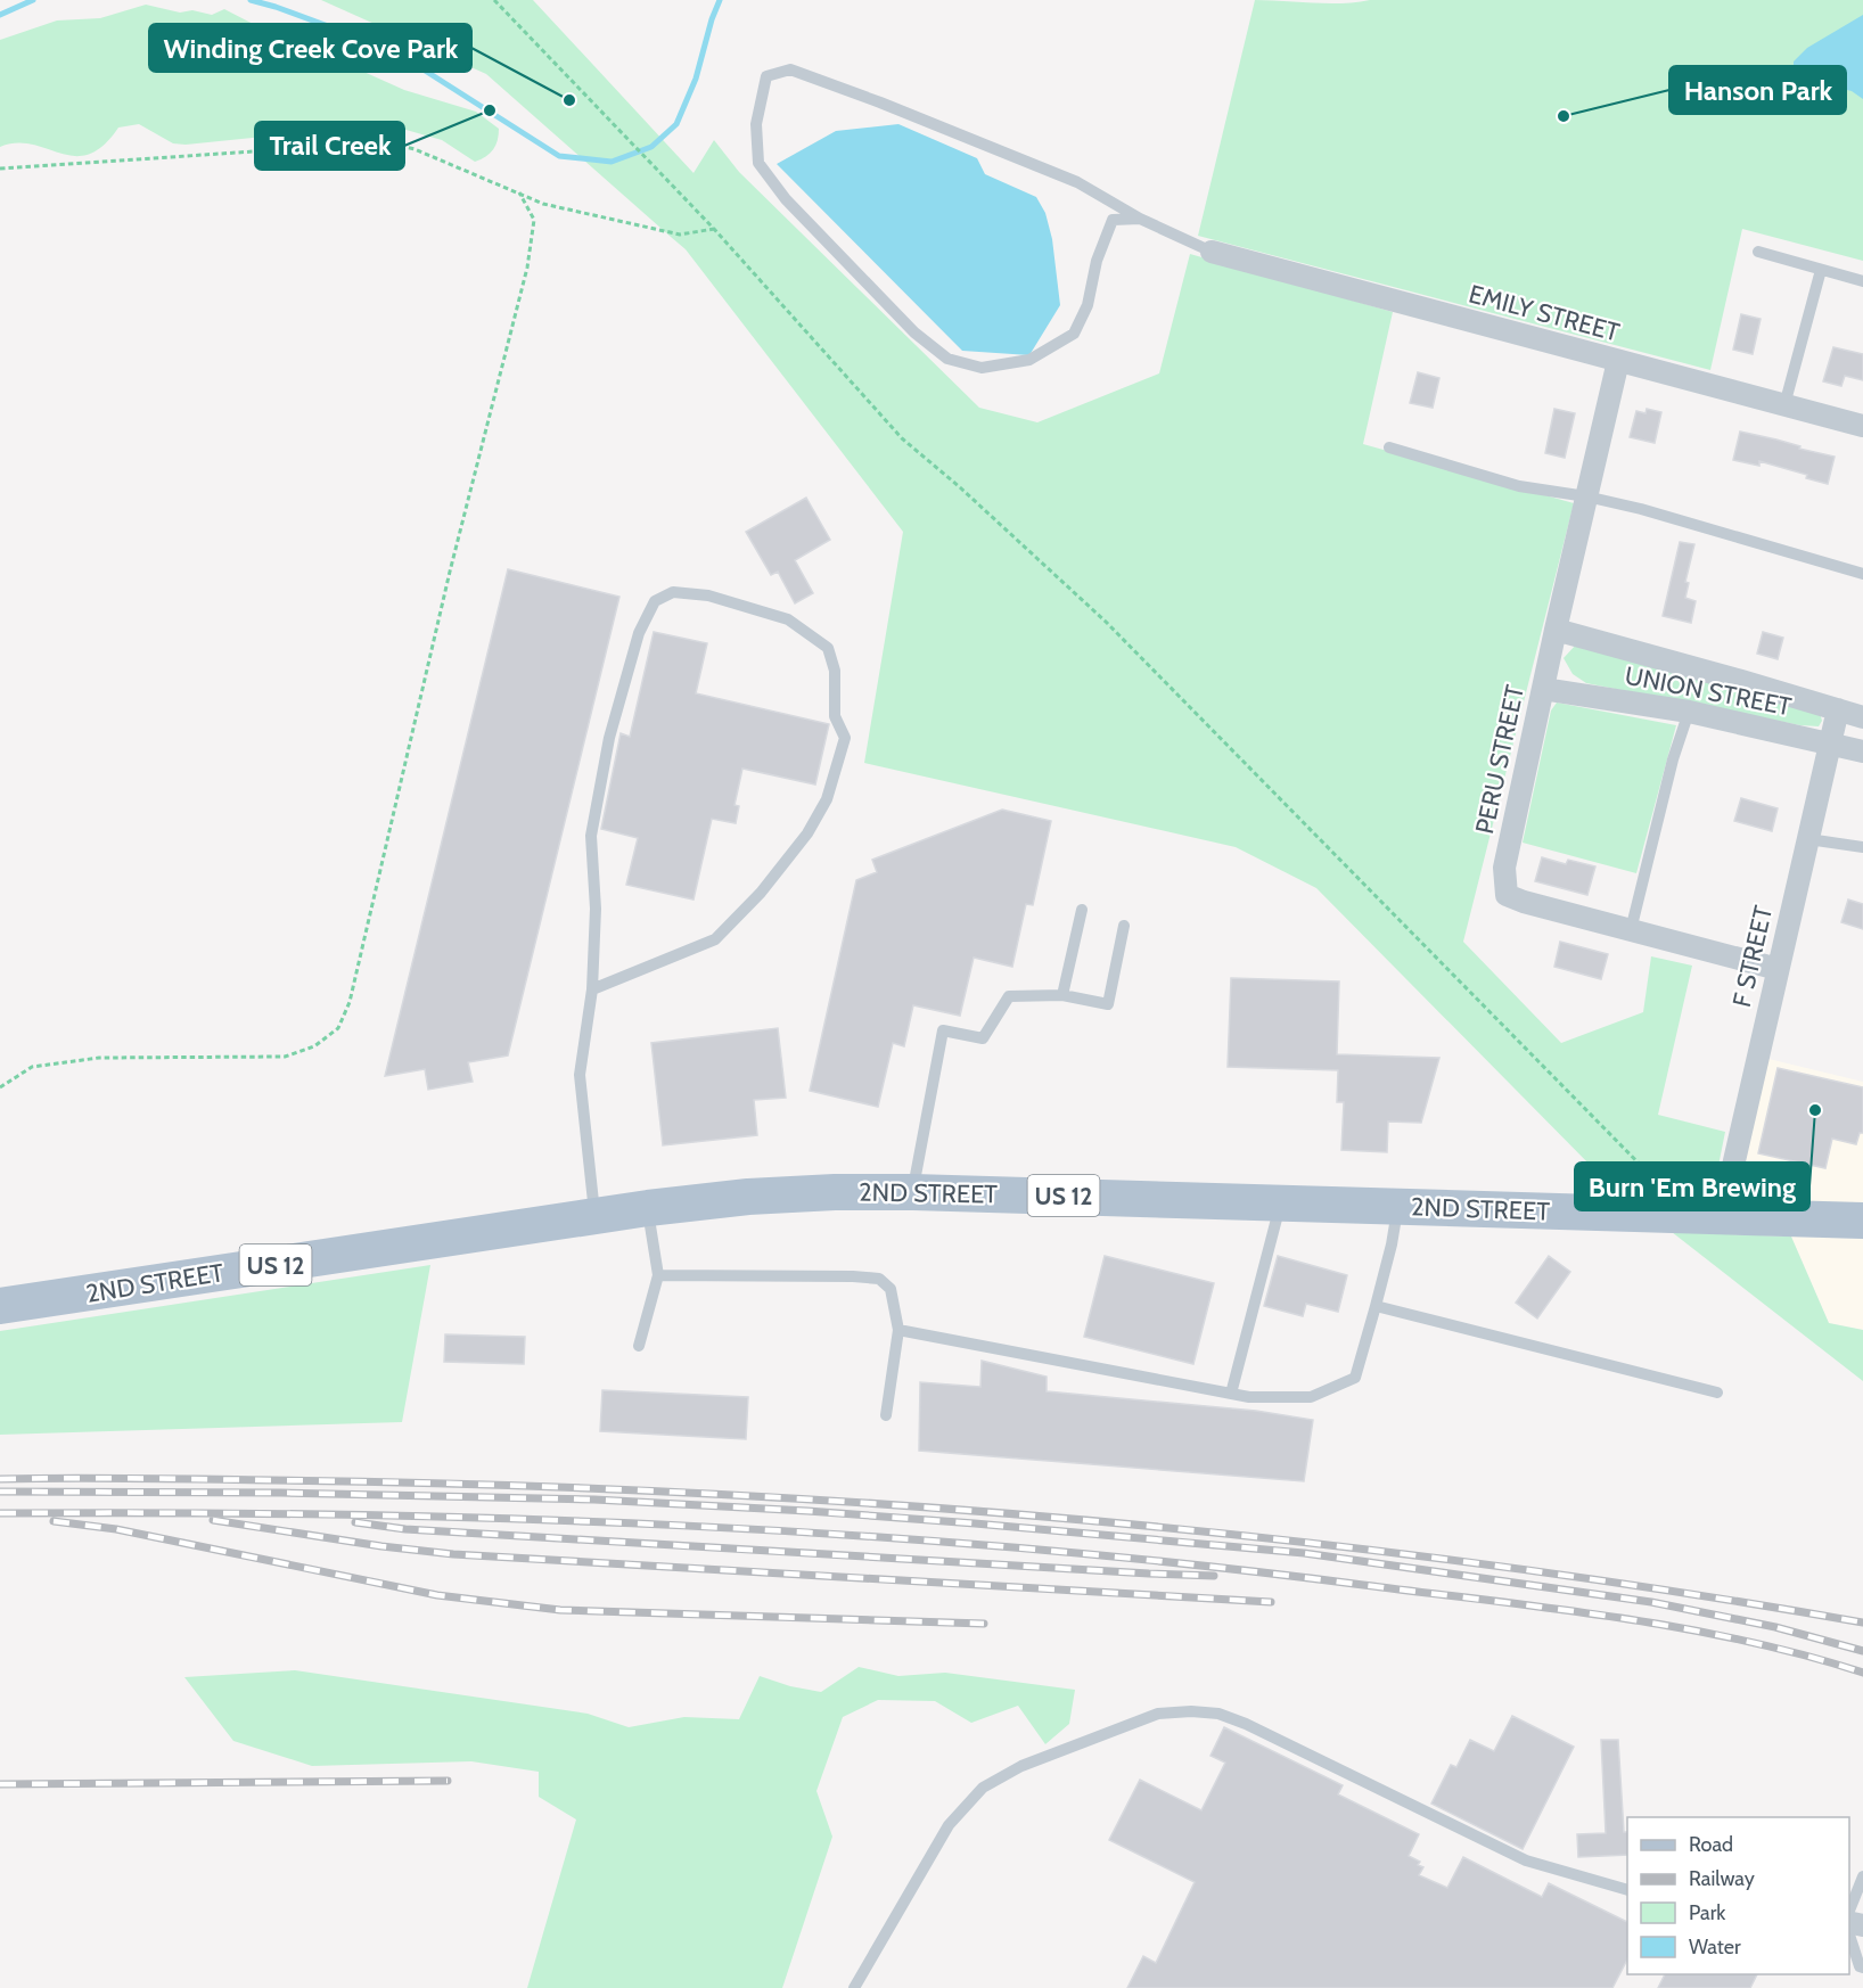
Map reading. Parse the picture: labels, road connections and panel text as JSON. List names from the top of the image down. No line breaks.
{"streets":{"main road":["2ND STREET","US 12"],"street":["EMILY STREET","UNION STREET","PERU STREET","F STREET"]},"crossings":[["EMILY STREET","PERU STREET"],["UNION STREET","PERU STREET"],["UNION STREET","F STREET"],["PERU STREET","F STREET"],["F STREET","2ND STREET"]],"places":["Winding Creek Cove Park","Trail Creek","Hanson Park","Burn 'Em Brewing"],"legend":["Road","Railway","Park","Water"]}
